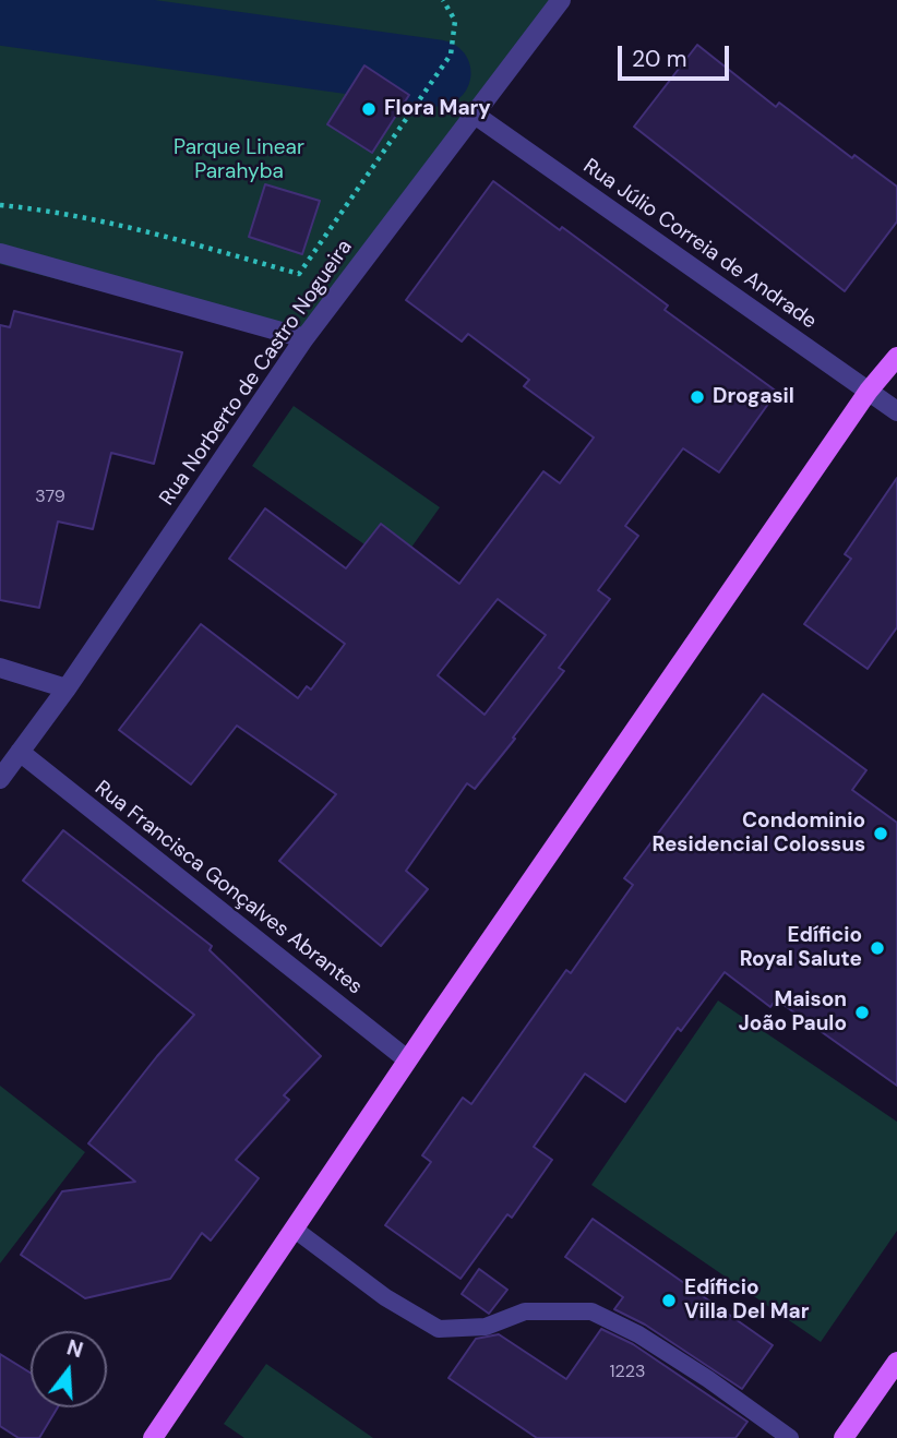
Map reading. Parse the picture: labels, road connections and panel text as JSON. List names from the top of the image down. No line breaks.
{"streets":{"street":["Rua Júlio Correia de Andrade","Rua Norberto de Castro Nogueira","Rua Francisca Gonçalves Abrantes"]},"crossings":[["Rua Júlio Correia de Andrade","Rua Norberto de Castro Nogueira"],["Rua Norberto de Castro Nogueira","Rua Francisca Gonçalves Abrantes"]],"parks":["Parque Linear Parahyba"],"places":["Flora Mary","Drogasil","Condominio Residencial Colossus","Edíficio Royal Salute","Maison João Paulo","Edíficio Villa Del Mar"],"house_numbers":["379","1223"],"scale_bar":"20 m","north":"top"}
